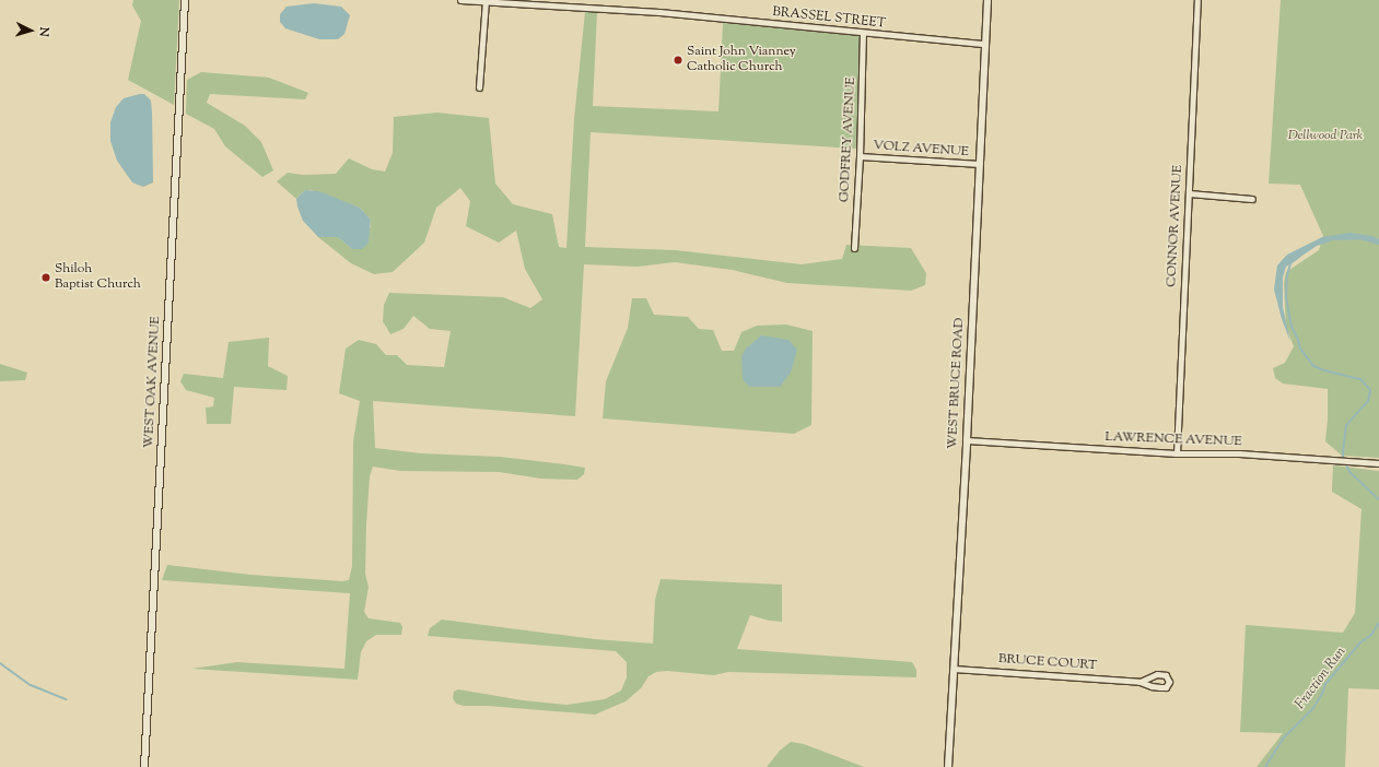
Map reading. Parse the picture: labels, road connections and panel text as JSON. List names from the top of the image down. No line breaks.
{"streets":{"street":["BRASSEL STREET","GODFREY AVENUE","VOLZ AVENUE","CONNOR AVENUE","WEST OAK AVENUE","WEST BRUCE ROAD","LAWRENCE AVENUE","BRUCE COURT"]},"crossings":[["BRASSEL STREET","GODFREY AVENUE"],["BRASSEL STREET","WEST BRUCE ROAD"],["GODFREY AVENUE","VOLZ AVENUE"],["VOLZ AVENUE","WEST BRUCE ROAD"],["CONNOR AVENUE","LAWRENCE AVENUE"],["WEST BRUCE ROAD","LAWRENCE AVENUE"],["WEST BRUCE ROAD","BRUCE COURT"]],"water":["Fraction Run"],"parks":["Dellwood Park"],"places":["Saint John Vianney Catholic Church","Shiloh Baptist Church"],"north":"right"}
